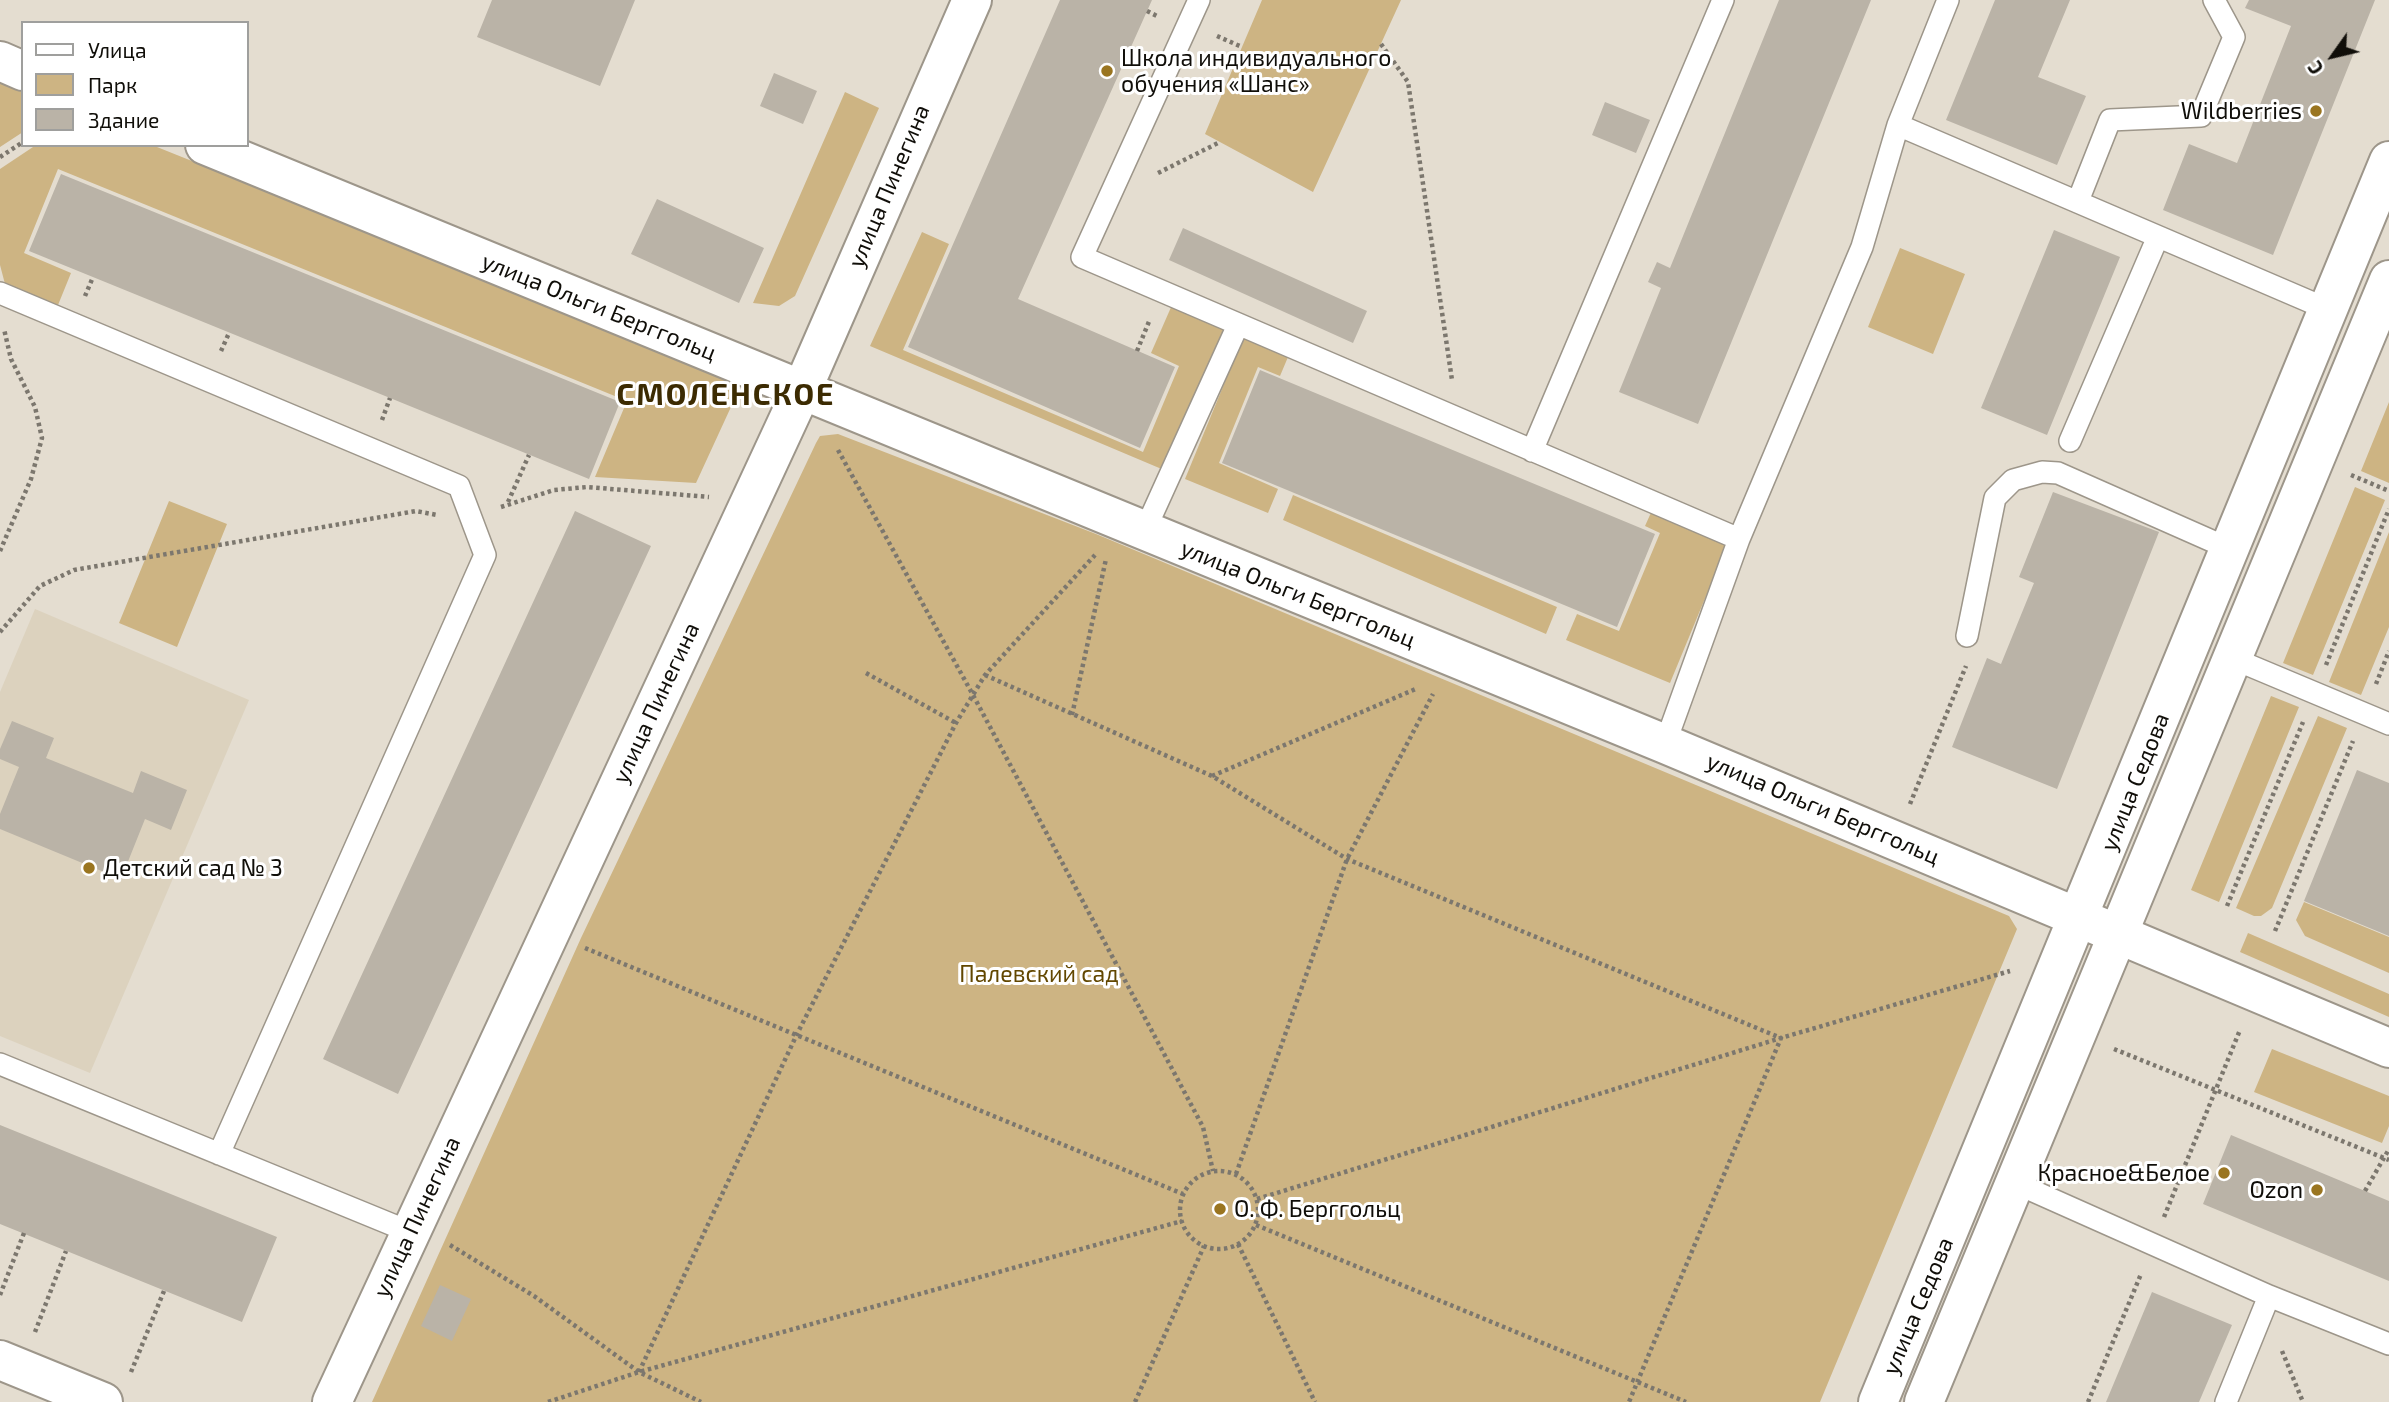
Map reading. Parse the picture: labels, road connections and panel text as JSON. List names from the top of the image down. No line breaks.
{"streets":{"street":["улица Пинегина","улица Ольги Берггольц","улица Седова"]},"crossings":[["улица Пинегина","улица Ольги Берггольц"],["улица Ольги Берггольц","улица Седова"]],"districts":["СМОЛЕНСКОЕ"],"parks":["Палевский сад"],"places":["Школа индивидуального обучения «Шанс»","Wildberries","Детский сад № 3","Красное&Белое","Ozon","О. Ф. Берггольц"],"legend":["Улица","Парк","Здание"],"north":"bottom left"}
